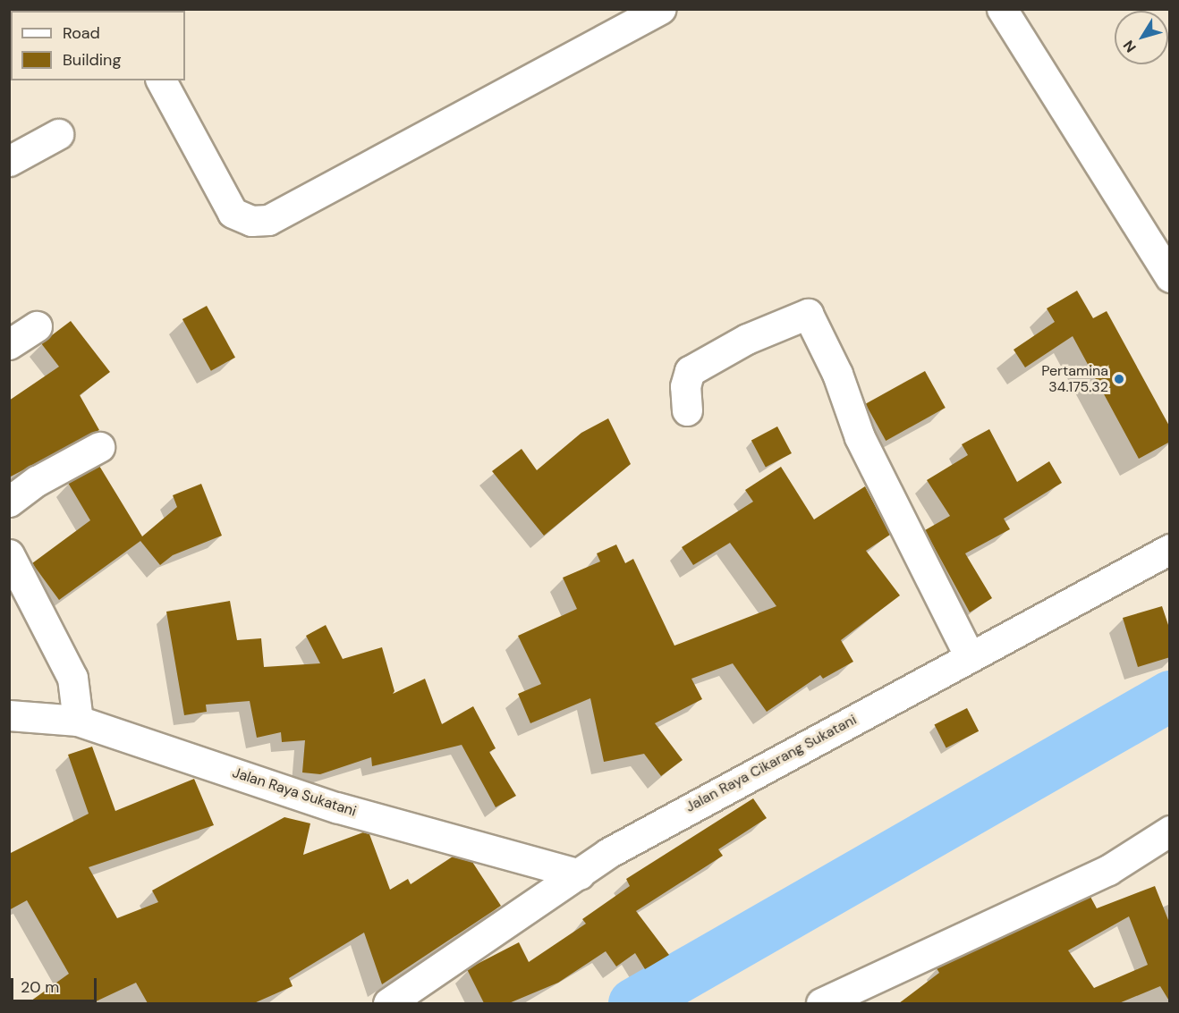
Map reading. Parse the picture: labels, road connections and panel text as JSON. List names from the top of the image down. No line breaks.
{"streets":{"street":["Jalan Raya Cikarang Sukatani","Jalan Raya Sukatani"]},"crossings":[["Jalan Raya Cikarang Sukatani","Jalan Raya Sukatani"]],"places":["Pertamina 34.175.32"],"legend":["Road","Building"],"scale_bar":"20 m","north":"bottom left"}
